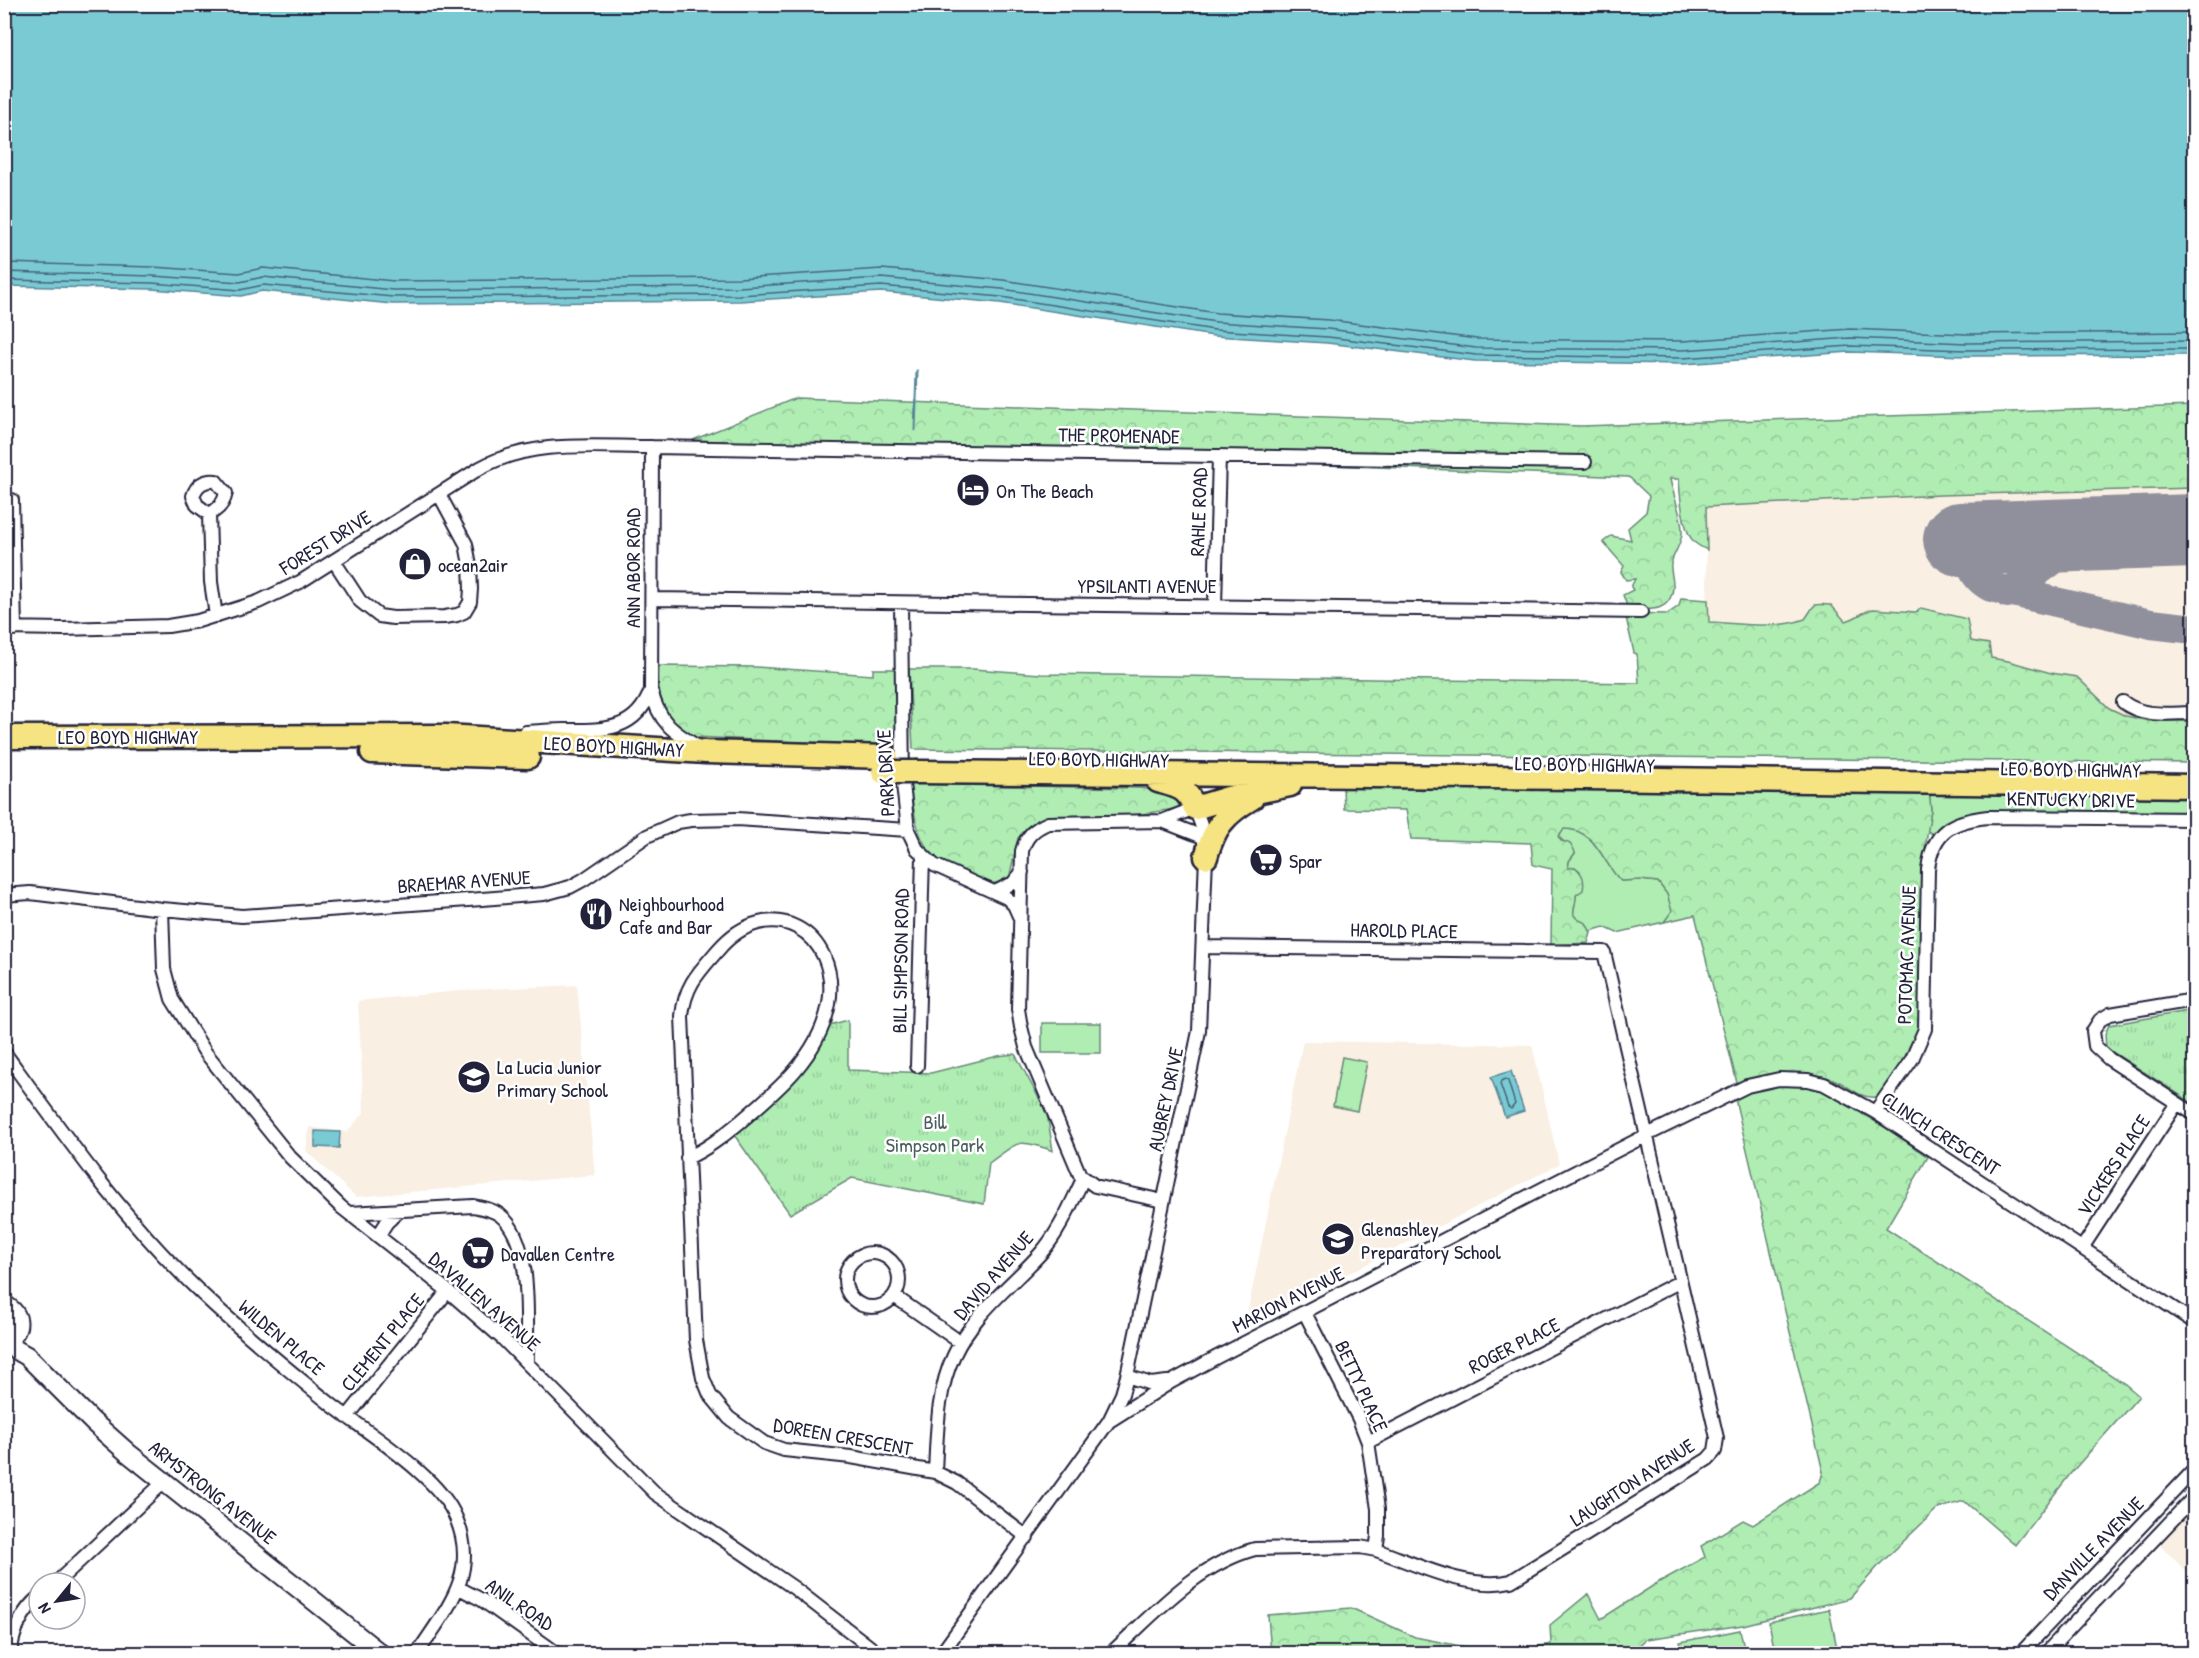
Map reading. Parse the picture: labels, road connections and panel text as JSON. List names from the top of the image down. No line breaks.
{"streets":{"highway":["LEO BOYD HIGHWAY"],"street":["THE PROMENADE","RAHLE ROAD","FOREST DRIVE","ANN ABOR ROAD","YPSILANTI AVENUE","PARK DRIVE","KENTUCKY DRIVE","BRAEMAR AVENUE","HAROLD PLACE","POTOMAC AVENUE","BILL SIMPSON ROAD","AUBREY DRIVE","CLINCH CRESCENT","VICKERS PLACE","DAVID AVENUE","MARION AVENUE","DAVALLEN AVENUE","WILDEN PLACE","CLEMENT PLACE","ROGER PLACE","BETTY PLACE","DOREEN CRESCENT","LAUGHTON AVENUE","ARMSTRONG AVENUE","DANVILLE AVENUE","ANIL ROAD"]},"crossings":[["THE PROMENADE","RAHLE ROAD"],["THE PROMENADE","FOREST DRIVE"],["THE PROMENADE","ANN ABOR ROAD"],["RAHLE ROAD","YPSILANTI AVENUE"],["FOREST DRIVE","ANN ABOR ROAD"],["ANN ABOR ROAD","YPSILANTI AVENUE"],["ANN ABOR ROAD","LEO BOYD HIGHWAY"],["YPSILANTI AVENUE","PARK DRIVE"],["PARK DRIVE","BRAEMAR AVENUE"],["PARK DRIVE","BILL SIMPSON ROAD"],["KENTUCKY DRIVE","POTOMAC AVENUE"],["BRAEMAR AVENUE","DAVALLEN AVENUE"],["HAROLD PLACE","AUBREY DRIVE"],["HAROLD PLACE","LAUGHTON AVENUE"],["POTOMAC AVENUE","CLINCH CRESCENT"],["AUBREY DRIVE","MARION AVENUE"],["CLINCH CRESCENT","VICKERS PLACE"],["CLINCH CRESCENT","MARION AVENUE"],["CLINCH CRESCENT","LAUGHTON AVENUE"],["DAVID AVENUE","DOREEN CRESCENT"],["MARION AVENUE","BETTY PLACE"],["MARION AVENUE","DOREEN CRESCENT"],["MARION AVENUE","LAUGHTON AVENUE"],["DAVALLEN AVENUE","CLEMENT PLACE"],["WILDEN PLACE","CLEMENT PLACE"],["WILDEN PLACE","ANIL ROAD"],["ROGER PLACE","BETTY PLACE"],["ROGER PLACE","LAUGHTON AVENUE"],["BETTY PLACE","LAUGHTON AVENUE"]],"parks":["Bill Simpson Park"],"places":{"hotel":["On The Beach"],"shop":["ocean2air"],"supermarket":["Spar","Davallen Centre"],"restaurant":["Neighbourhood Cafe and Bar"],"school or university":["La Lucia Junior Primary School","Glenashley Preparatory School"]},"north":"bottom left"}
